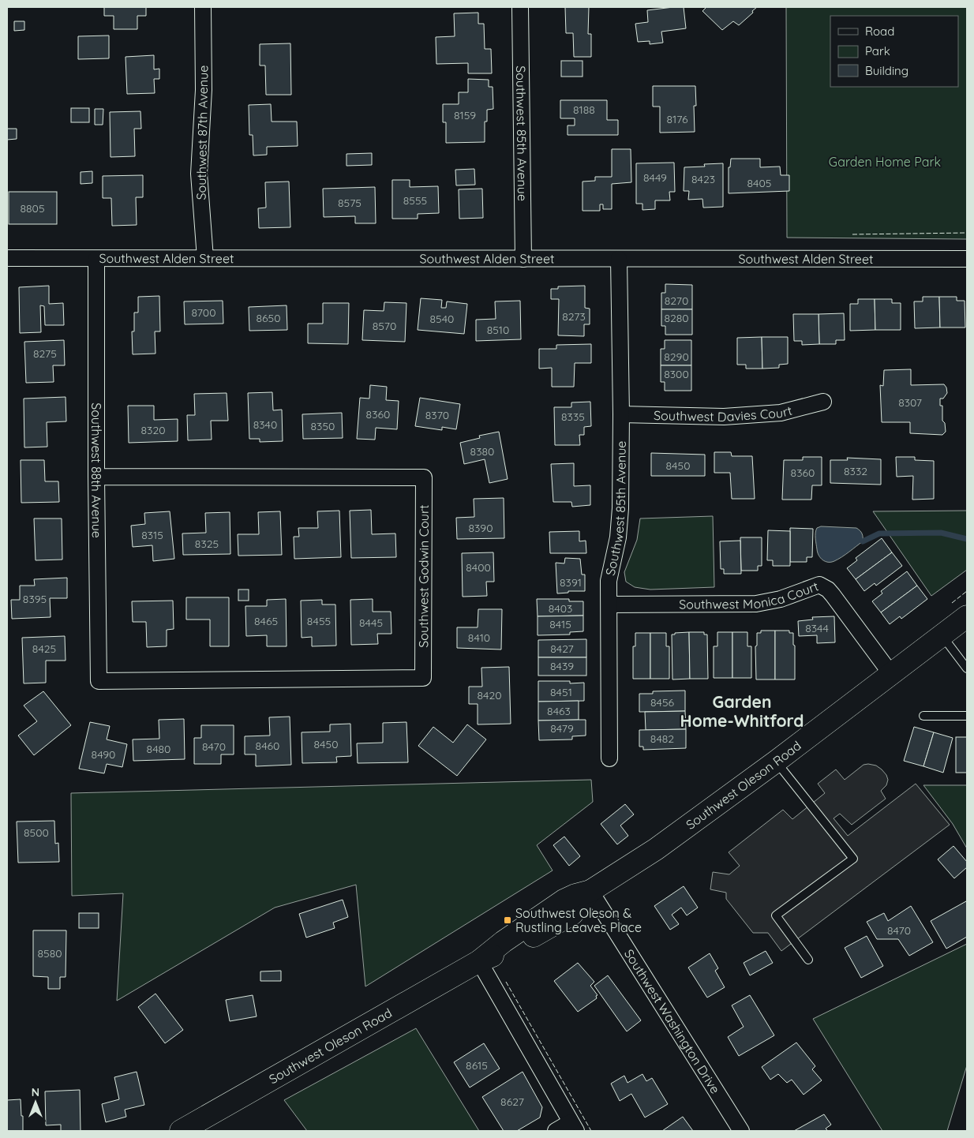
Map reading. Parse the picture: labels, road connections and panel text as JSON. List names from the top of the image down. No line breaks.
{"streets":{"main road":["Southwest Oleson Road"],"street":["Southwest 87th Avenue","Southwest 85th Avenue","Southwest Alden Street","Southwest Davies Court","Southwest 88th Avenue","Southwest Godwin Court","Southwest Monica Court","Southwest Washington Drive"]},"crossings":[["Southwest 87th Avenue","Southwest Alden Street"],["Southwest 85th Avenue","Southwest Alden Street"],["Southwest 85th Avenue","Southwest Davies Court"],["Southwest 85th Avenue","Southwest Monica Court"],["Southwest Alden Street","Southwest 88th Avenue"],["Southwest 88th Avenue","Southwest Godwin Court"],["Southwest Monica Court","Southwest Oleson Road"],["Southwest Oleson Road","Southwest Washington Drive"]],"districts":["Garden Home-Whitford"],"parks":["Garden Home Park"],"places":{"transit":["Southwest Oleson & Rustling Leaves Place"]},"house_numbers":["8188","8159","8176","8449","8423","8405","8555","8575","8805","8270","8700","8273","8650","8280","8540","8570","8510","8275","8290","8300","8307","8360","8370","8335","8340","8350","8320","8380","8450","8332","8360","8390","8315","8325","8400","8391","8395","8403","8465","8455","8445","8415","8344","8410","8425","8427","8439","8451","8420","8456","8463","8479","8482","8450","8460","8470","8480","8490","8500","8470","8580","8615","8627"],"legend":["Road","Park","Building"],"north":"top"}
